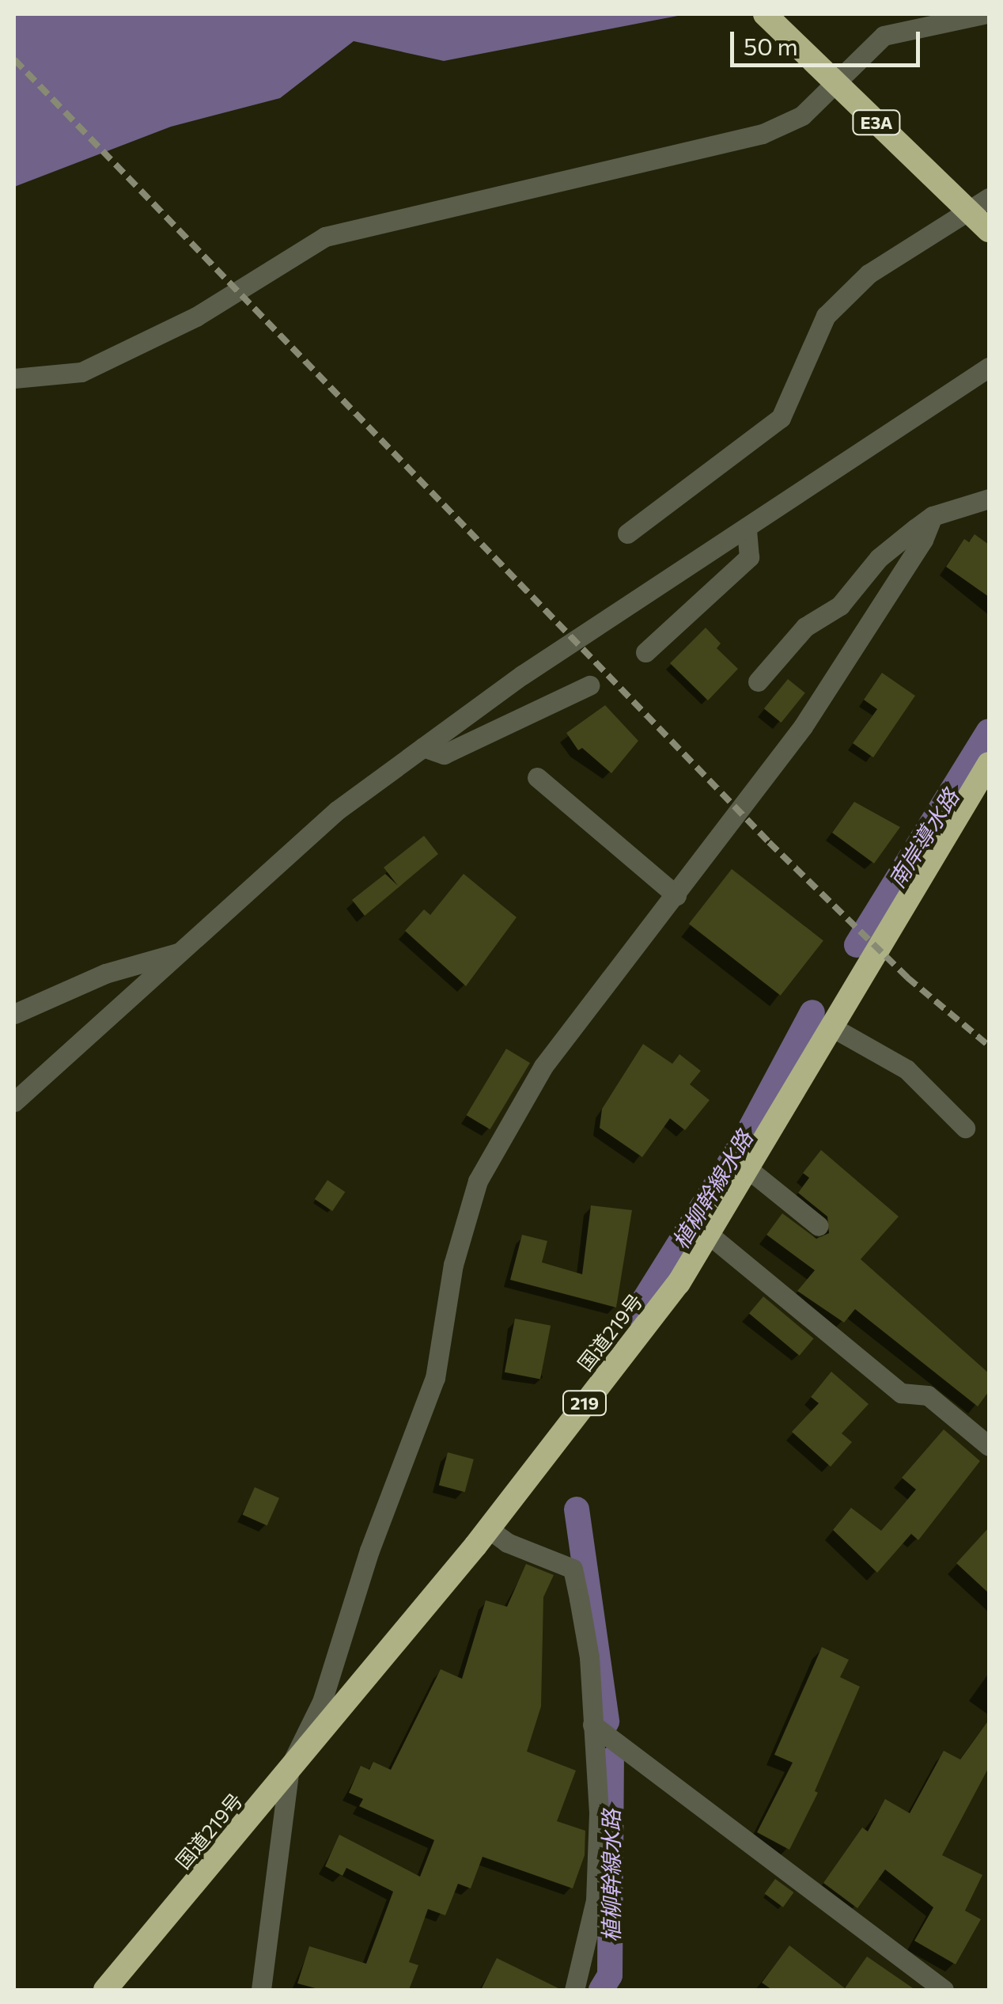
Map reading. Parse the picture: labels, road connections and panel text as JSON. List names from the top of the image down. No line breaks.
{"streets":{"highway":["E3A","国道219号","219"]},"water":["南岸導水路","植柳幹線水路"],"scale_bar":"50 m"}
